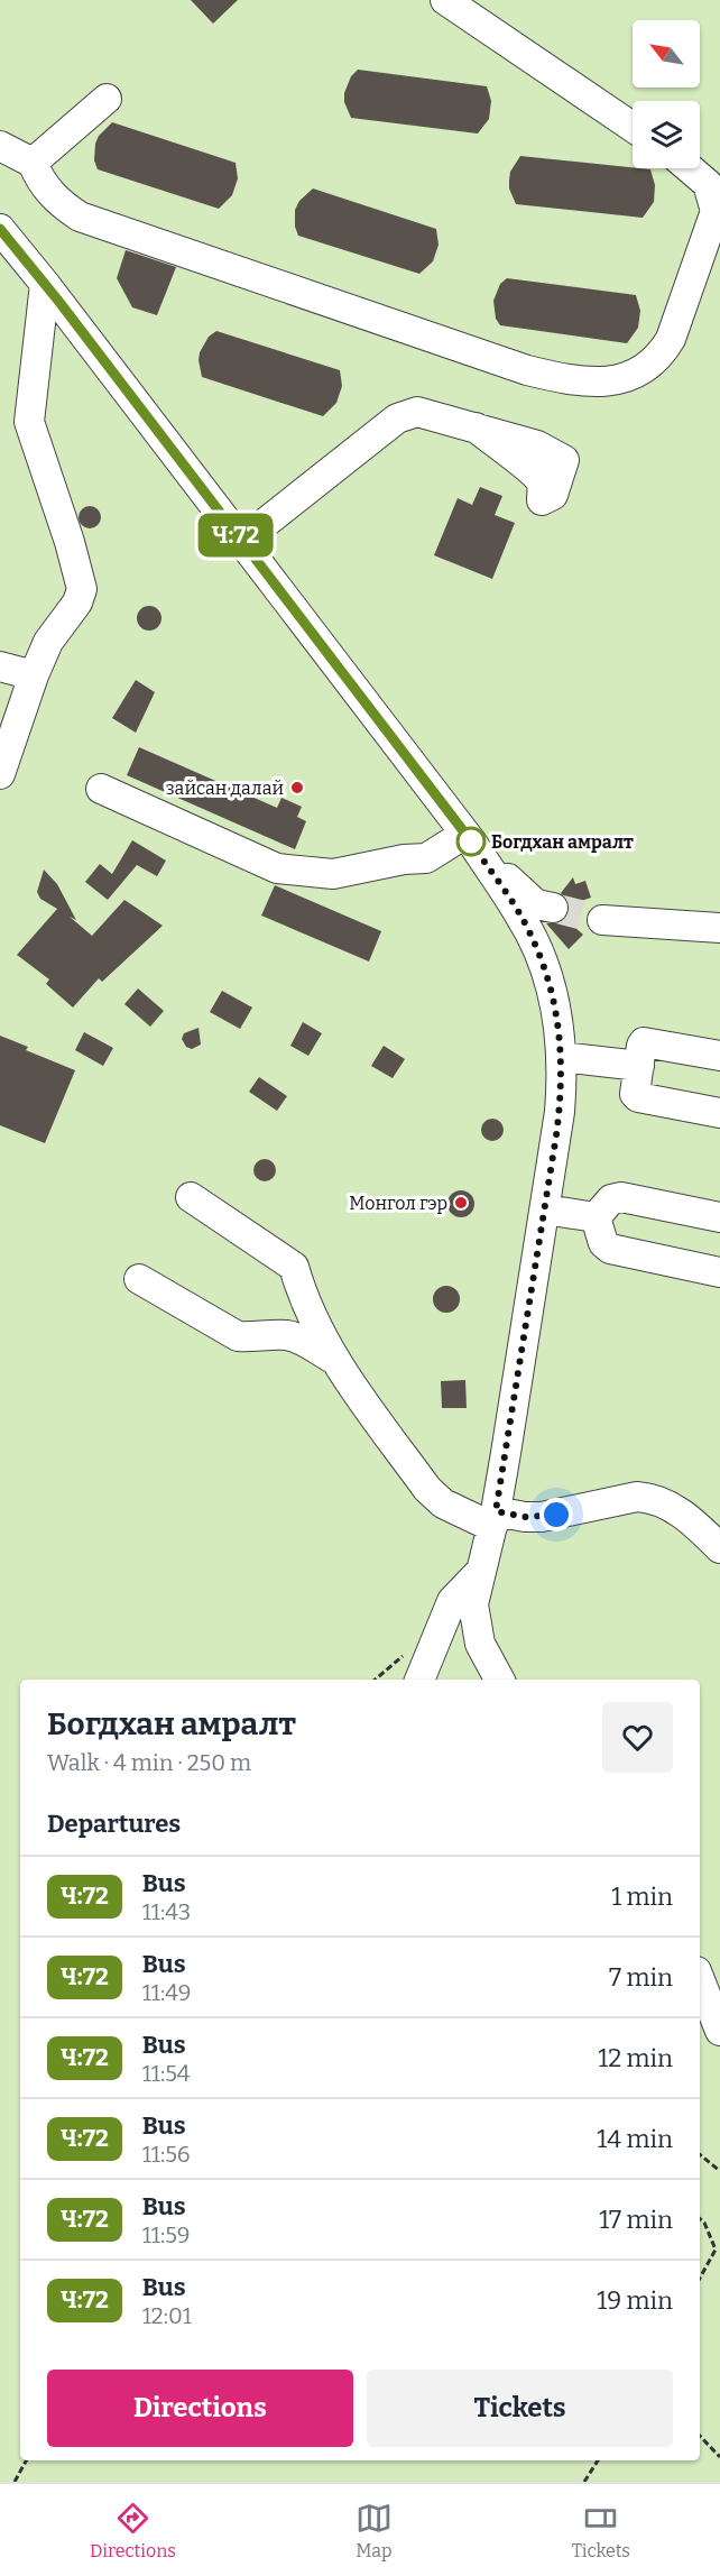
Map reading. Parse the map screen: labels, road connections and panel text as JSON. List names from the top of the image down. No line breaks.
{"places":["зайсан далай","Богдхан амралт","Монгол гэр"],"lines":["bus line Ч:72"],"north":"top left","page":{"on_map":"Ч:72","heading":[["Богдхан амралт","Walk · 4 min · 250 m"],"Departures"],"list":[{"mark":"Ч:72","name":"Bus","note":"11:43","value":"1 min"},{"mark":"Ч:72","name":"Bus","note":"11:49","value":"7 min"},{"mark":"Ч:72","name":"Bus","note":"11:54","value":"12 min"},{"mark":"Ч:72","name":"Bus","note":"11:56","value":"14 min"},{"mark":"Ч:72","name":"Bus","note":"11:59","value":"17 min"},{"mark":"Ч:72","name":"Bus","note":"12:01","value":"19 min"}],"buttons":["Directions","Tickets"],"tabs":["Directions","Map","Tickets"]}}
